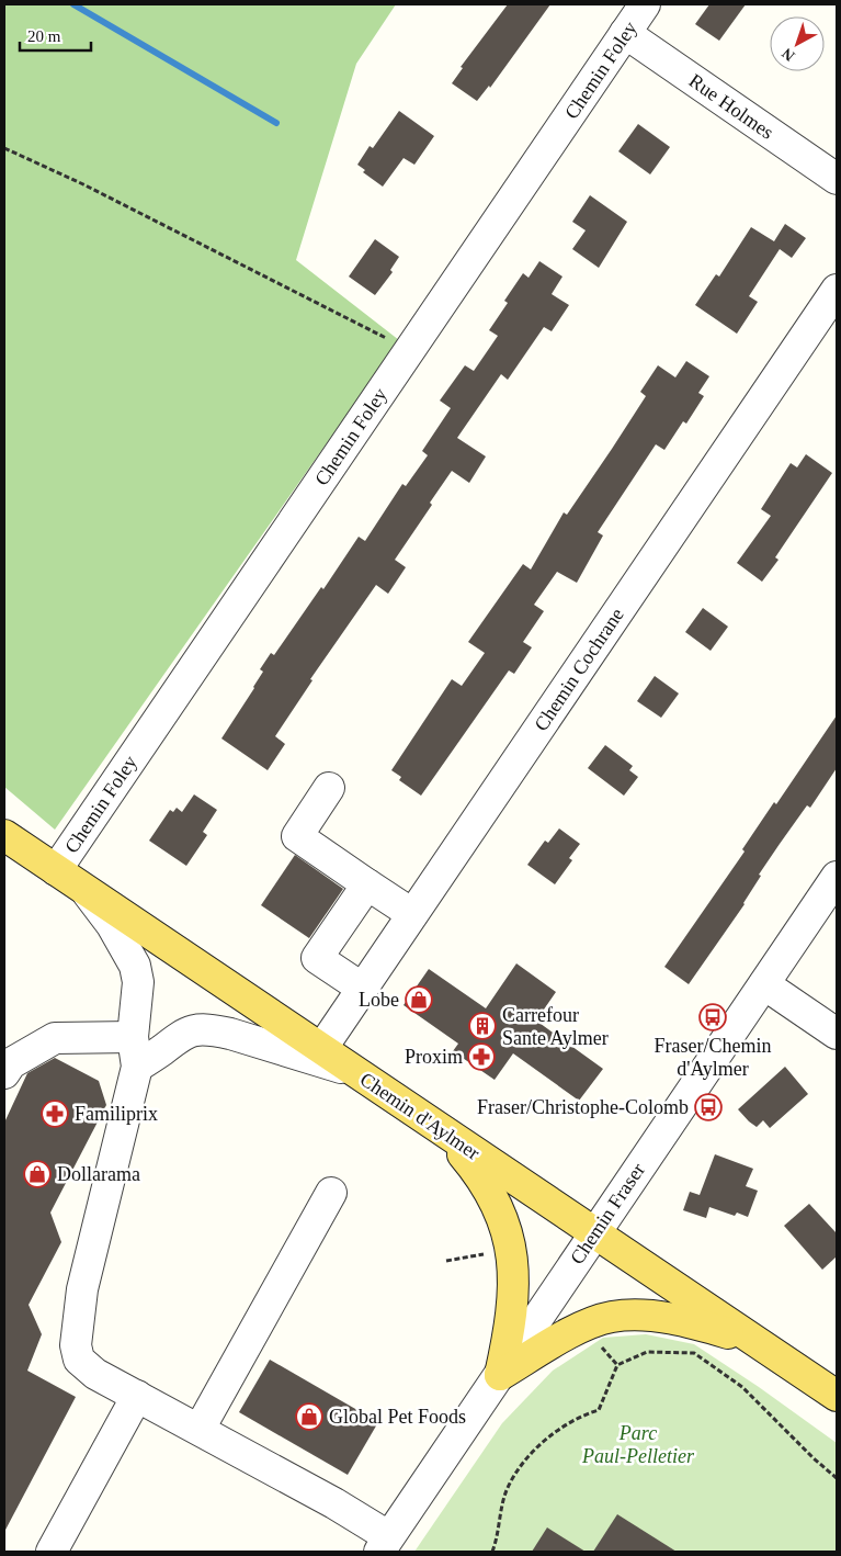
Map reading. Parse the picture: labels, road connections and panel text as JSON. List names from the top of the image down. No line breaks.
{"streets":{"main road":["Chemin d'Aylmer"],"street":["Chemin Foley","Rue Holmes","Chemin Cochrane","Chemin Fraser"]},"crossings":[["Chemin Foley","Rue Holmes"],["Chemin Foley","Chemin d'Aylmer"],["Chemin Cochrane","Chemin d'Aylmer"],["Chemin d'Aylmer","Chemin Fraser"]],"parks":["Parc Paul-Pelletier"],"places":{"shop":["Lobe","Dollarama","Global Pet Foods"],"bus stop":["Fraser/Chemin d'Aylmer","Fraser/Christophe-Colomb"],"building":["Carrefour Sante Aylmer"],"pharmacy":["Proxim","Familiprix"]},"scale_bar":"20 m","north":"bottom left"}
